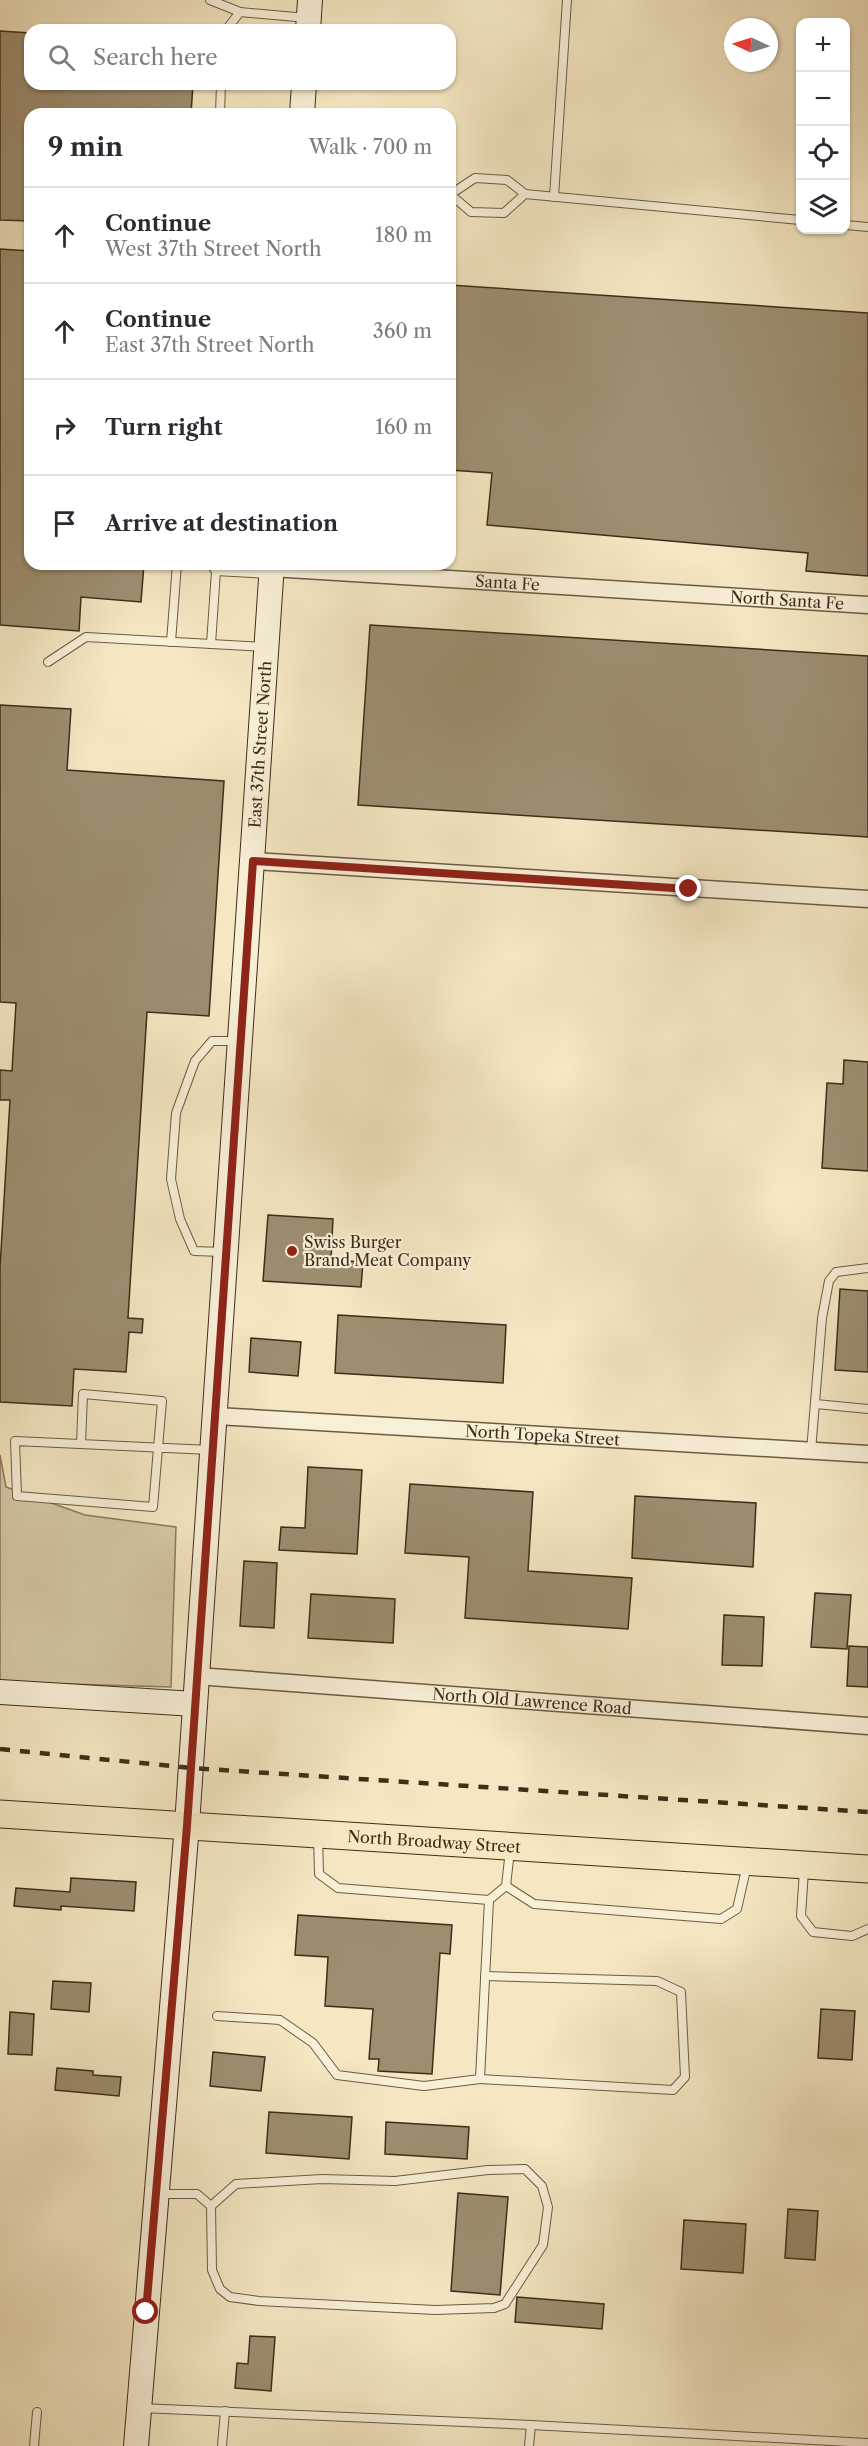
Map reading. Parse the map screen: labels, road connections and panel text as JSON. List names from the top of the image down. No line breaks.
{"streets":{"main road":["East 37th Street North","North Broadway Street"],"street":["Santa Fe","North Santa Fe","North Topeka Street","North Old Lawrence Road"]},"crossings":[["Santa Fe","North Santa Fe"],["East 37th Street North","North Topeka Street"],["East 37th Street North","North Old Lawrence Road"],["East 37th Street North","North Broadway Street"]],"places":["Swiss Burger Brand Meat Company"],"north":"left","page":{"map_buttons":["+","−"],"search":"Search here","heading":["9 min","Walk · 700 m"],"list":[["Continue","West 37th Street North","180 m"],["Continue","East 37th Street North","360 m"],["Turn right","160 m"],"Arrive at destination"]}}
